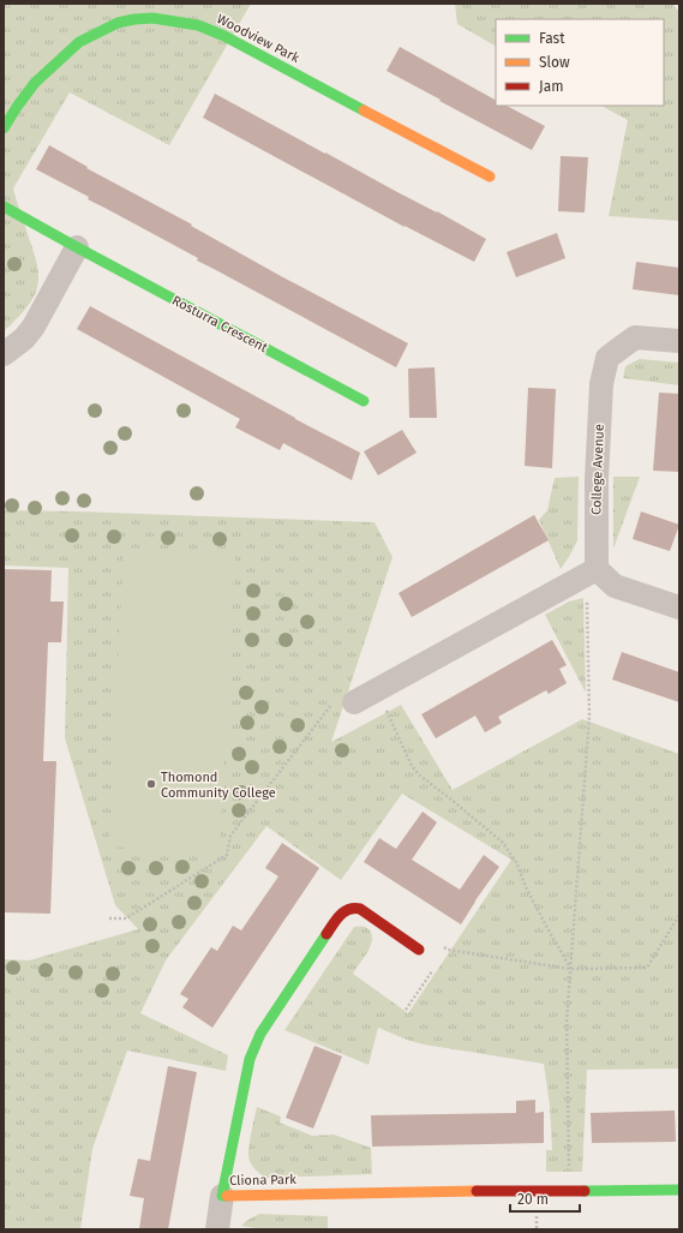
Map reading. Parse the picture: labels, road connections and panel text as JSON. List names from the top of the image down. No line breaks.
{"streets":{"street":["Woodview Park","Rosturra Crescent","College Avenue","Cliona Park"]},"places":["Thomond Community College"],"legend":["Fast","Slow","Jam"],"scale_bar":"20 m"}
